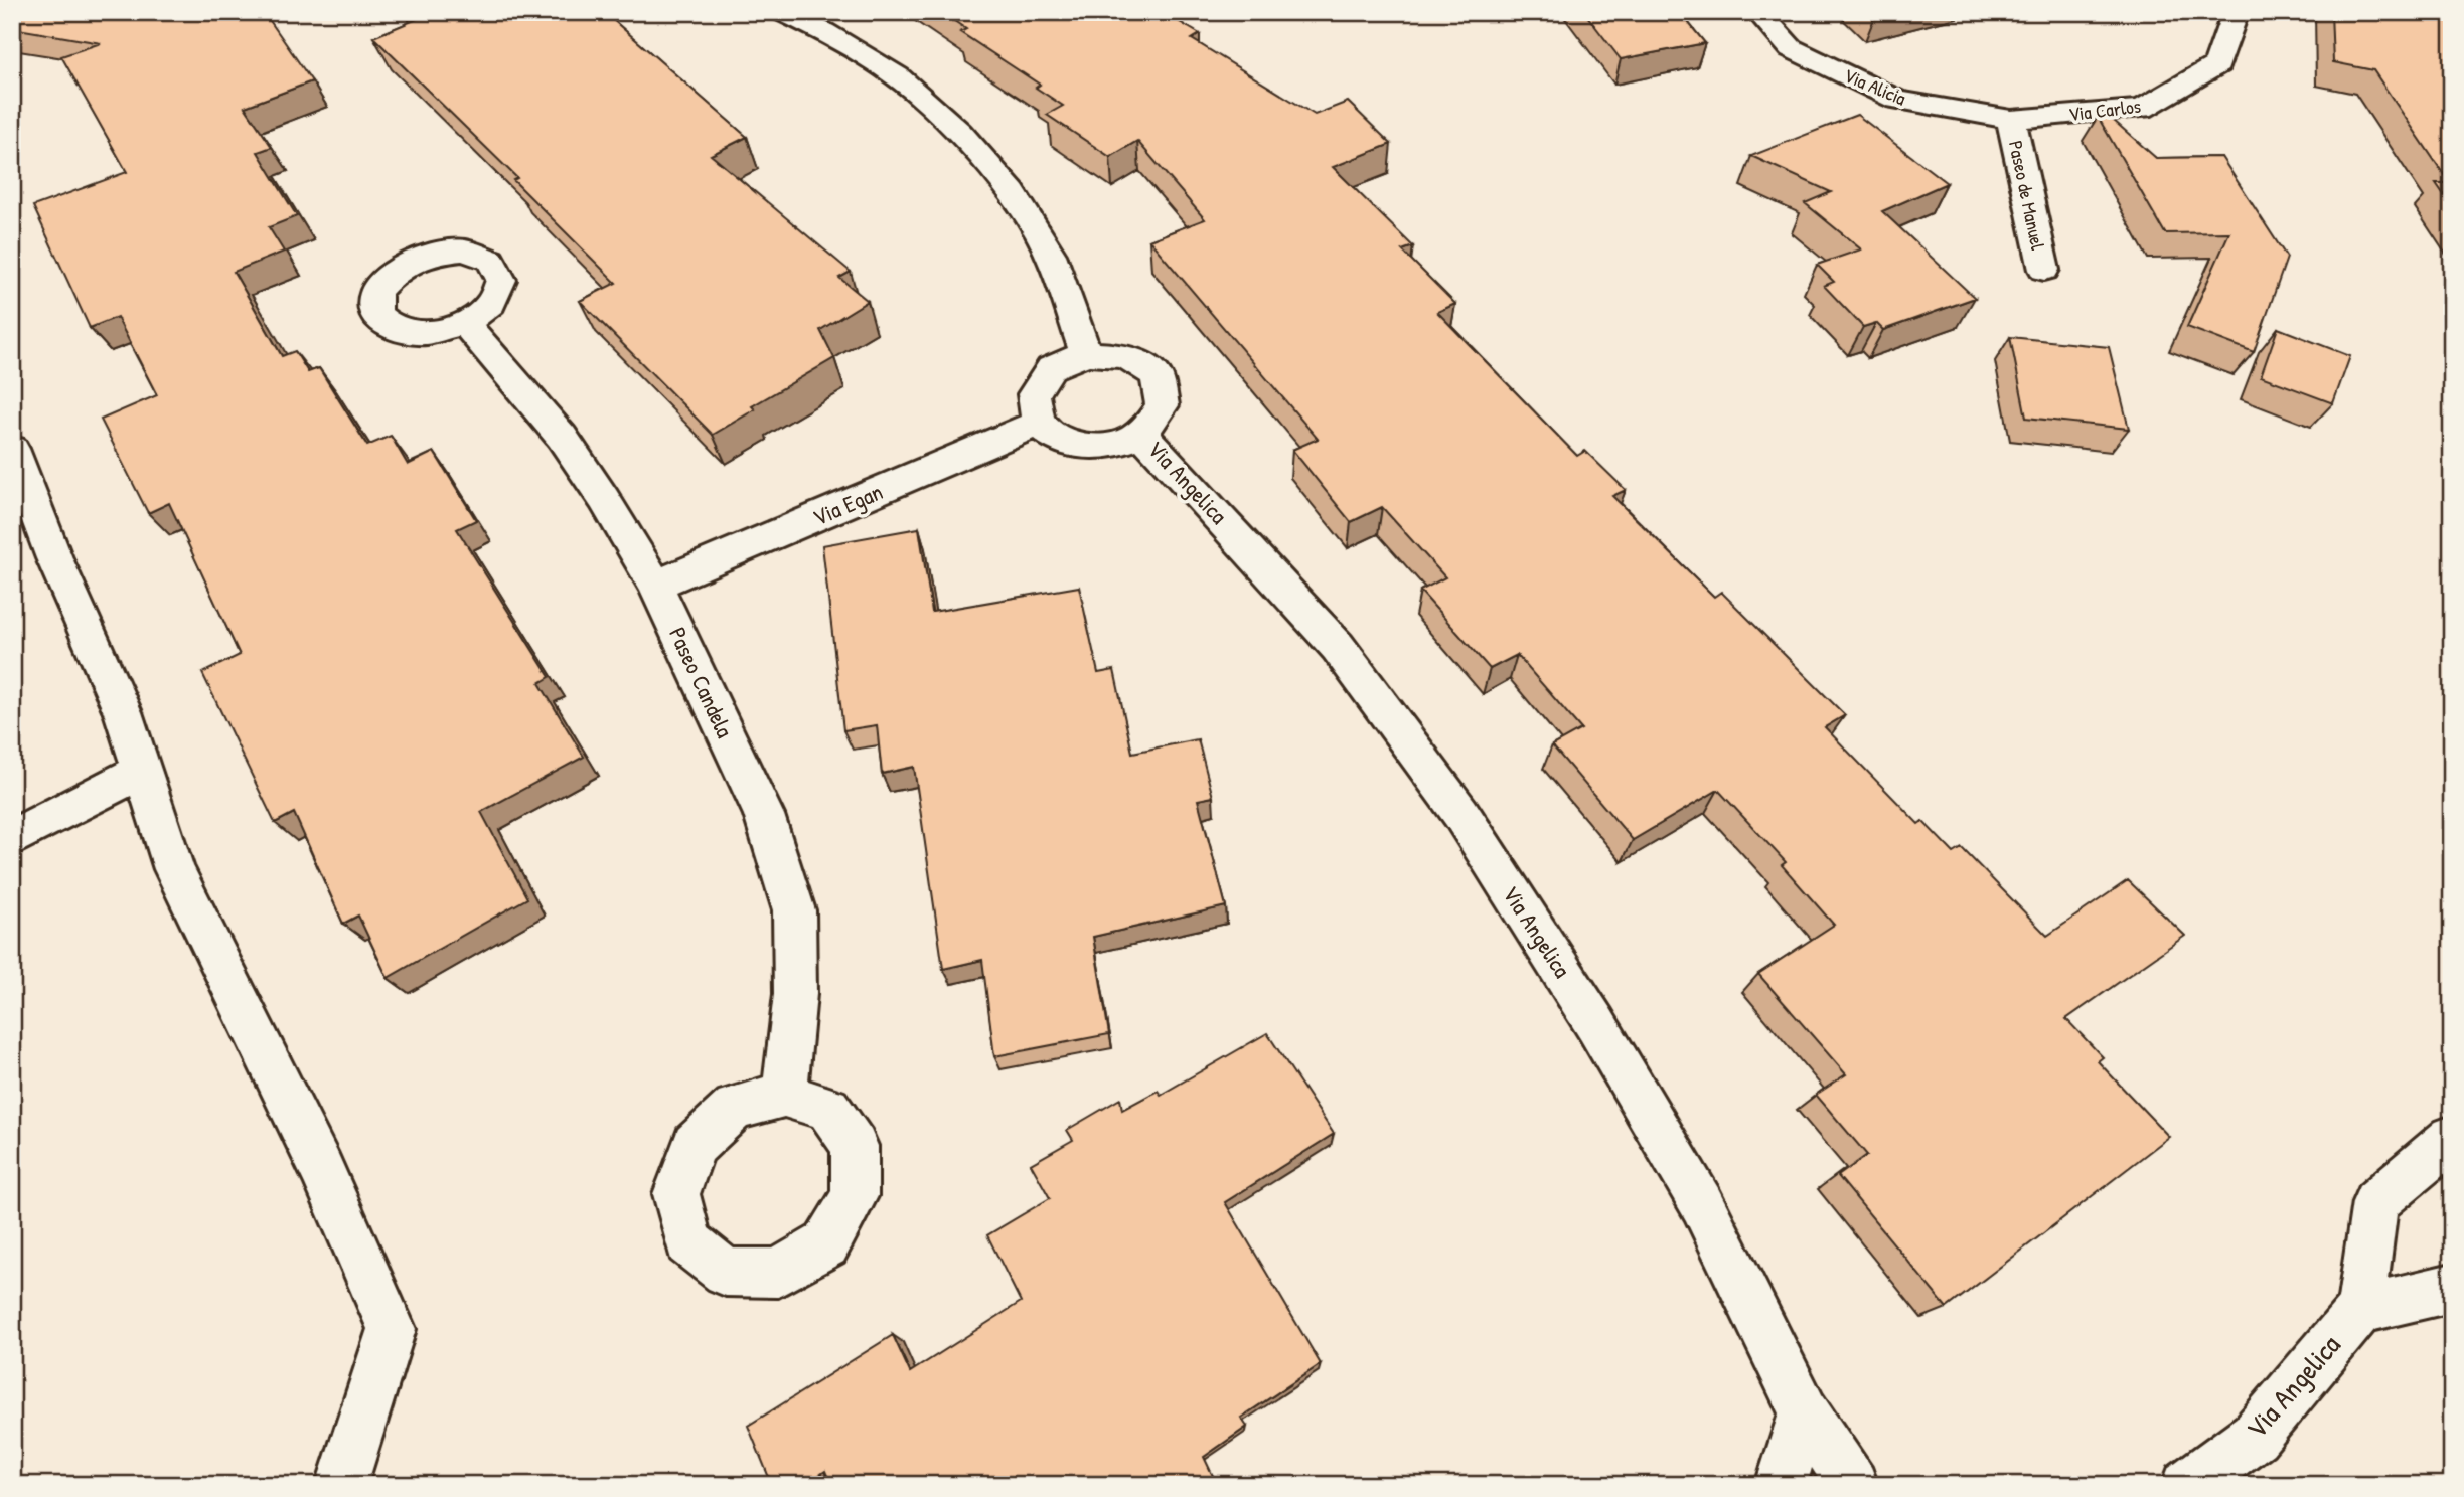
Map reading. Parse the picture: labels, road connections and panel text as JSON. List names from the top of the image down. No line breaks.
{"streets":{"street":["Via Alicia","Via Carlos","Paseo de Manuel","Via Angelica","Via Egan","Paseo Candela"]},"crossings":[["Via Alicia","Via Carlos"],["Via Alicia","Paseo de Manuel"],["Via Carlos","Paseo de Manuel"],["Via Angelica","Via Egan"],["Via Egan","Paseo Candela"]]}
